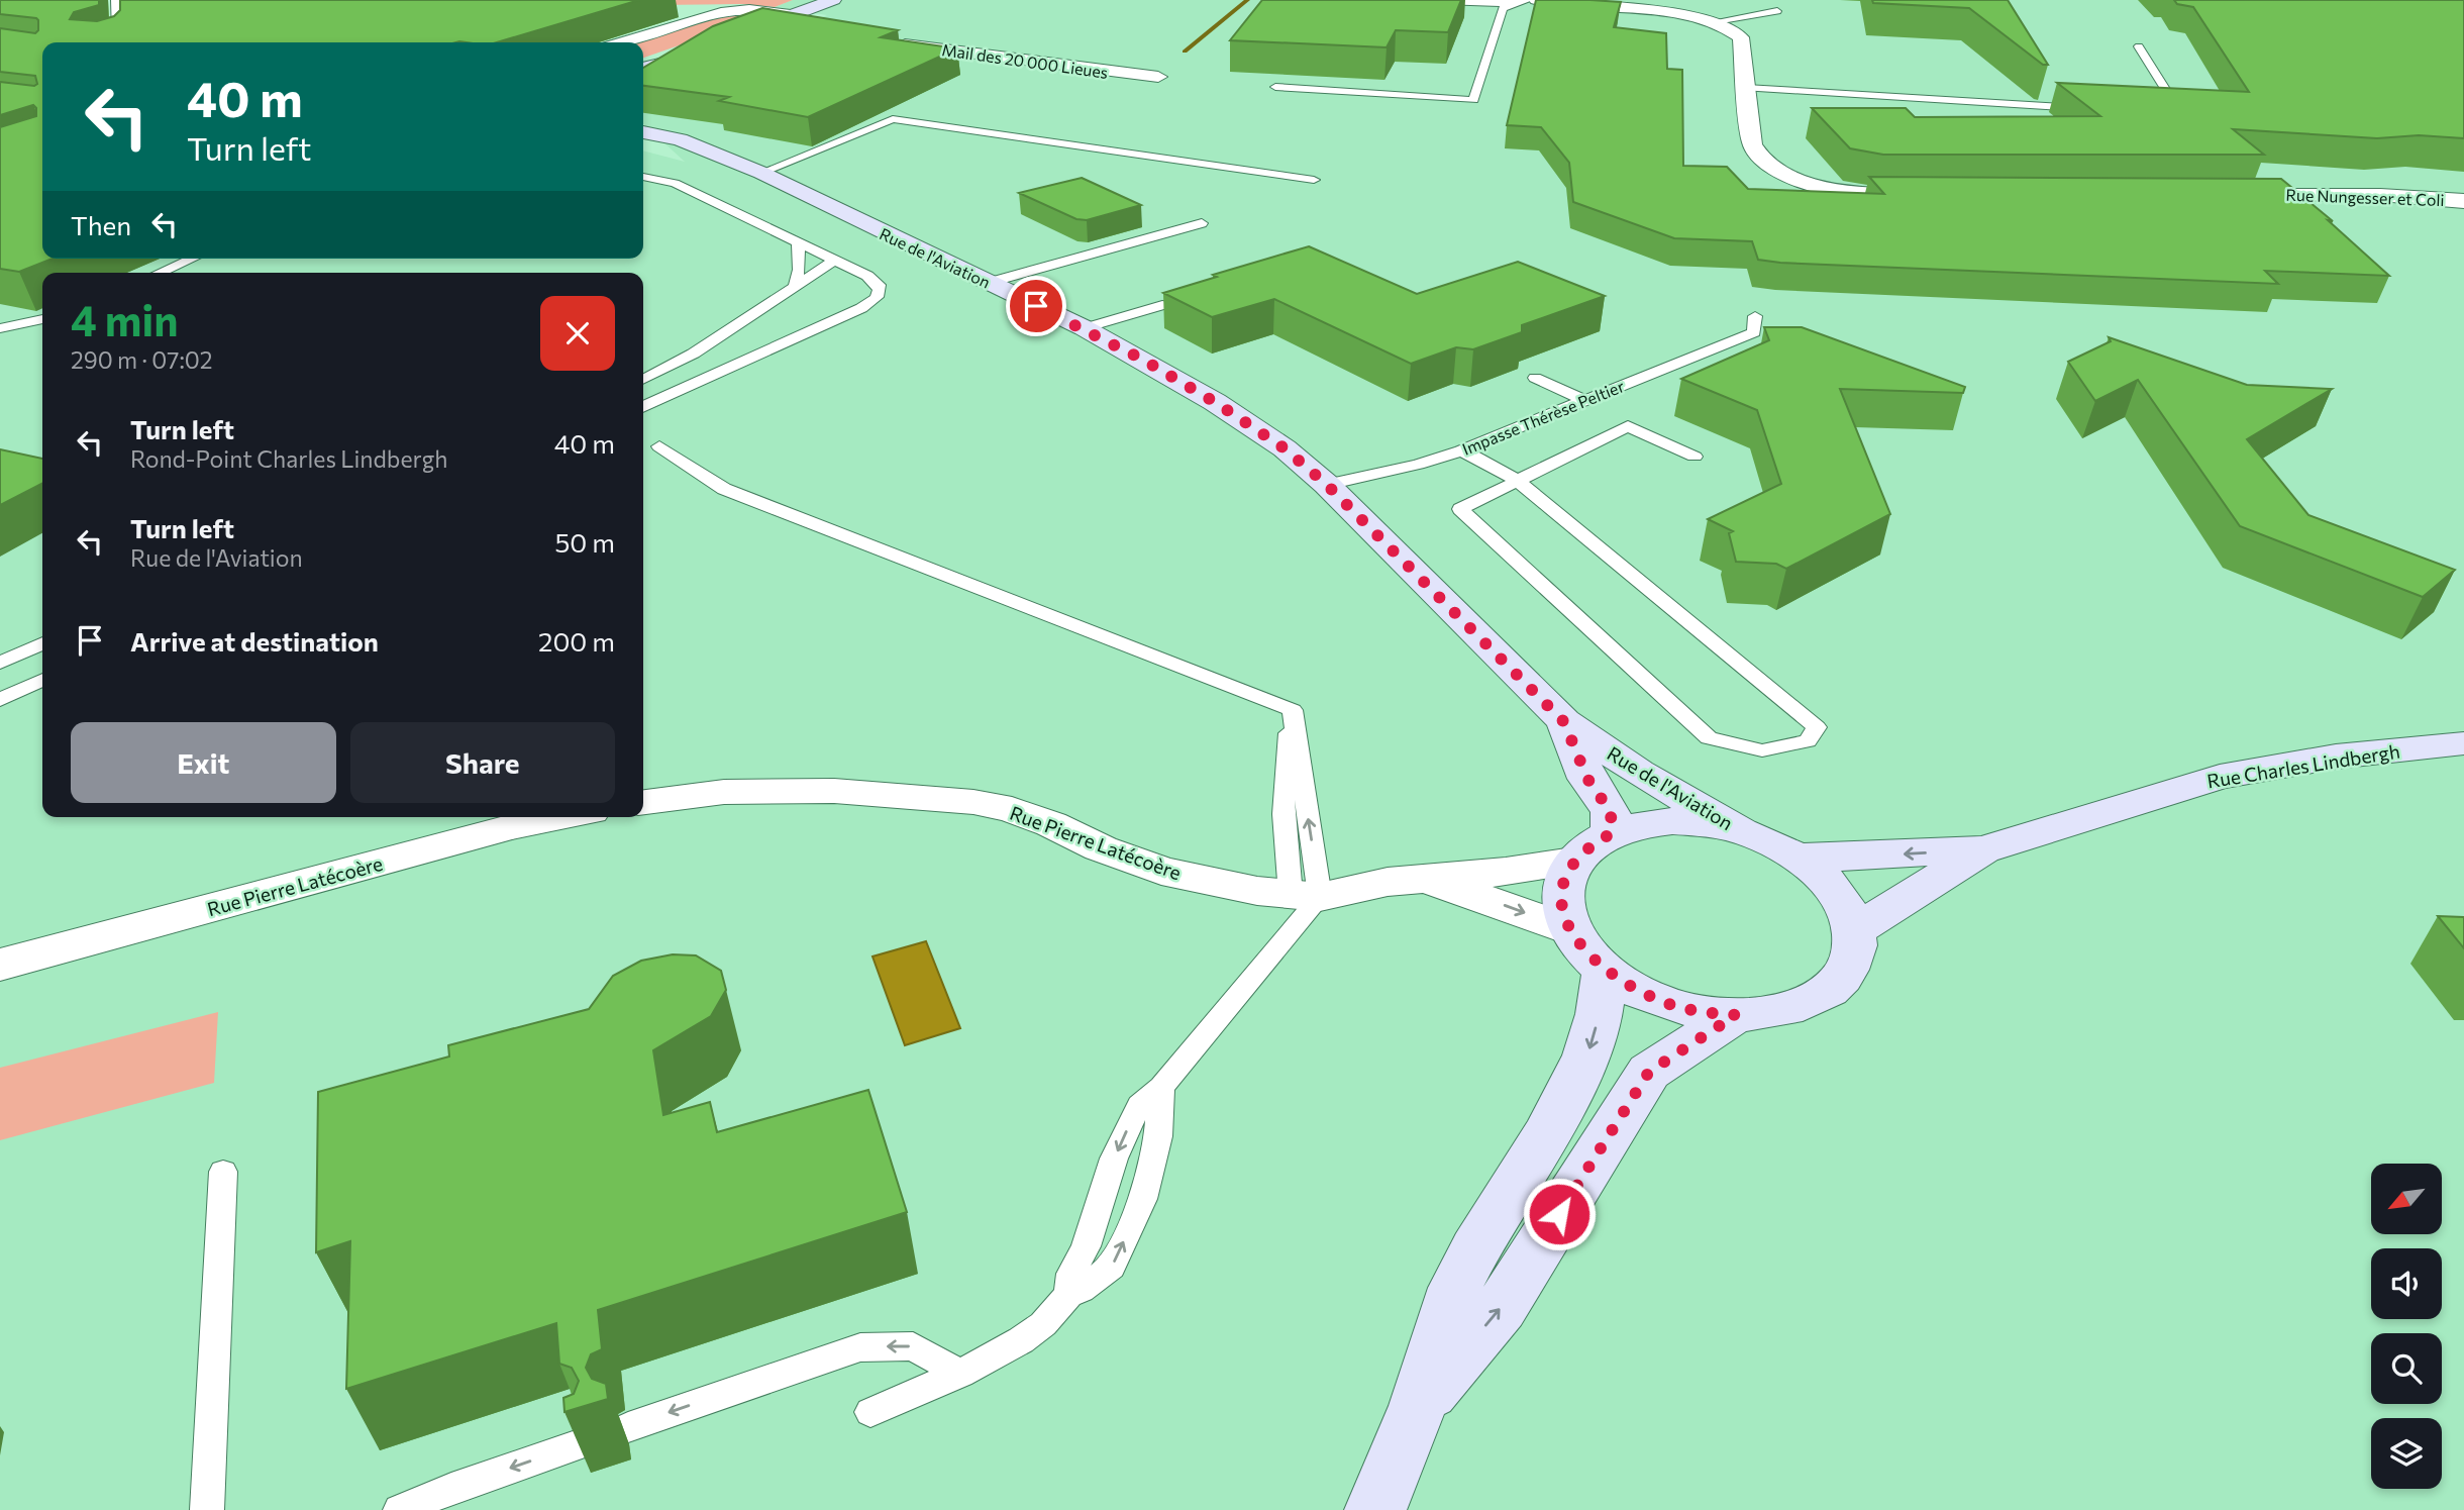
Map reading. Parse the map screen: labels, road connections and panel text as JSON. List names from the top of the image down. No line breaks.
{"streets":{"street":["Mail des 20 000 Lieues","Rue Nungesser et Coli","Rue de l'Aviation","Rue Charles Lindbergh","Rue Pierre Latécoère"],"lane":["Impasse Thérèse Peltier"]},"crossings":[["Rue de l'Aviation","Impasse Thérèse Peltier"],["Rue de l'Aviation","Rue Charles Lindbergh"],["Rue de l'Aviation","Rue Pierre Latécoère"],["Rue Charles Lindbergh","Rue Pierre Latécoère"]],"north":"bottom left","page":{"turn":["40 m","Turn left"],"then":"Then","heading":["4 min","290 m · 07:02"],"list":[{"name":"Turn left","note":"Rond-Point Charles Lindbergh","value":"40 m"},{"name":"Turn left","note":"Rue de l'Aviation","value":"50 m"},{"name":"Arrive at destination","value":"200 m"}],"buttons":["Exit","Share"]}}
